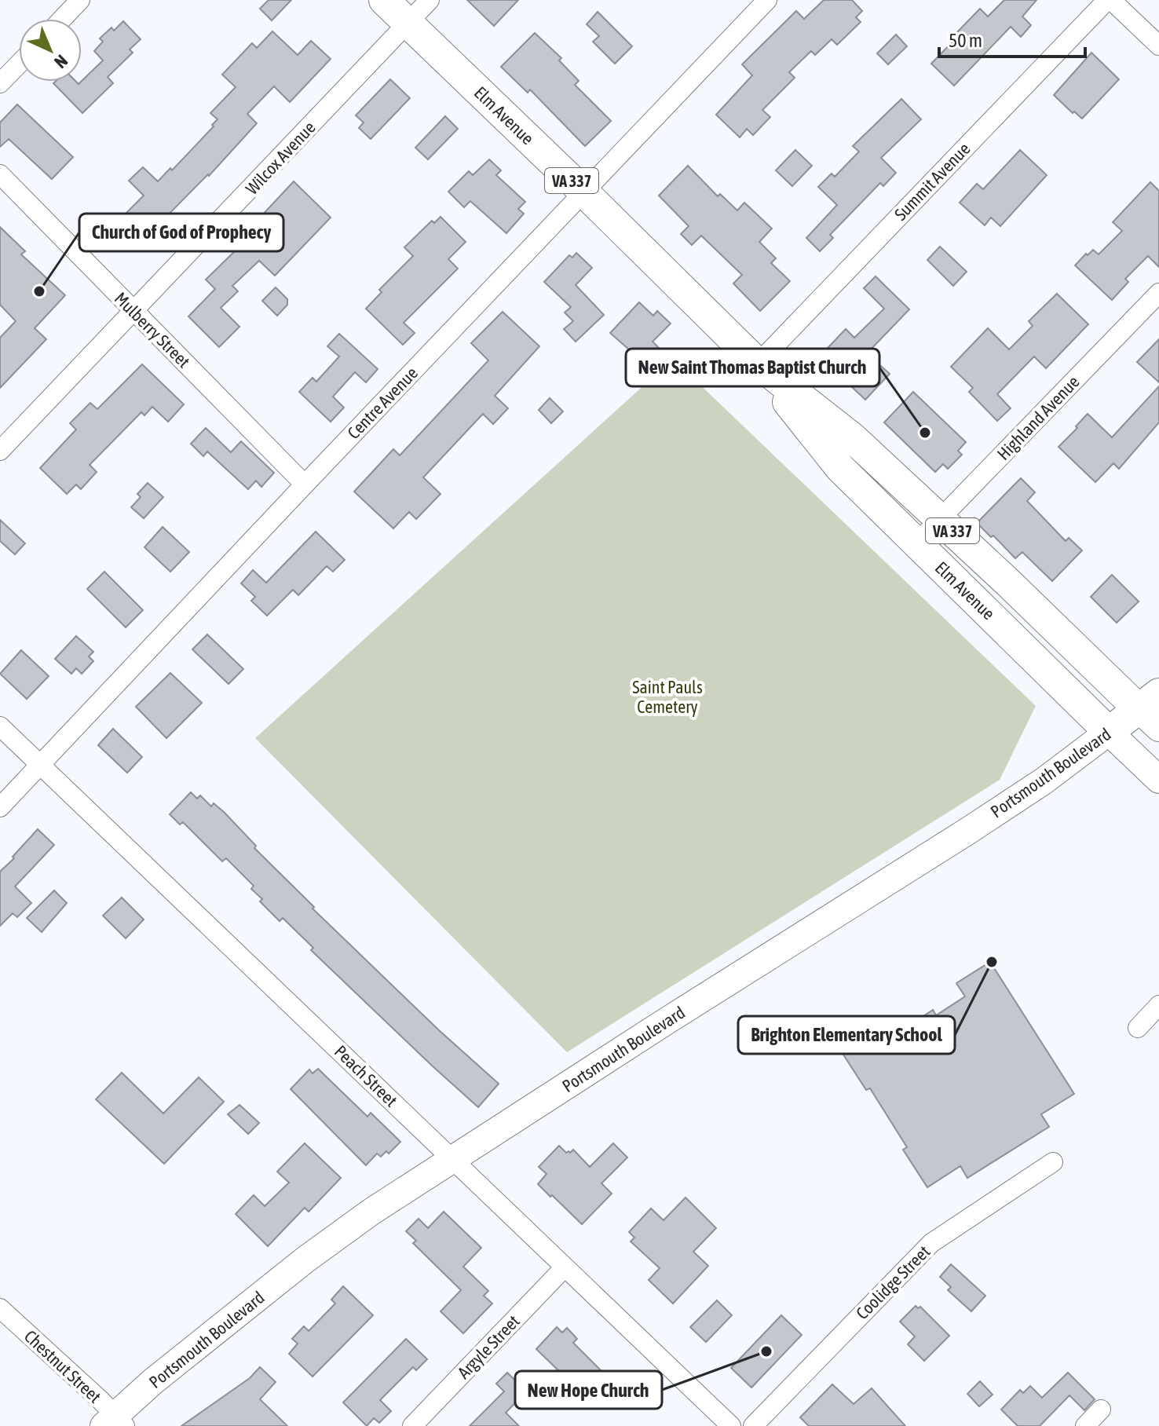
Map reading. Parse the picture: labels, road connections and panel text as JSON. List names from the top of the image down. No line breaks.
{"streets":{"main road":["Elm Avenue","VA 337","Portsmouth Boulevard"],"street":["Wilcox Avenue","Summit Avenue","Mulberry Street","Centre Avenue","Highland Avenue","Peach Street","Coolidge Street","Argyle Street","Chestnut Street"]},"crossings":[["Elm Avenue","Wilcox Avenue"],["Elm Avenue","Summit Avenue"],["Elm Avenue","Centre Avenue"],["Elm Avenue","Highland Avenue"],["Elm Avenue","Portsmouth Boulevard"],["Wilcox Avenue","Mulberry Street"],["Mulberry Street","Centre Avenue"],["Centre Avenue","Peach Street"],["Portsmouth Boulevard","Peach Street"],["Portsmouth Boulevard","Chestnut Street"],["Peach Street","Argyle Street"]],"parks":["Saint Pauls Cemetery"],"places":["Church of God of Prophecy","New Saint Thomas Baptist Church","Brighton Elementary School","New Hope Church"],"scale_bar":"50 m","north":"bottom right"}
